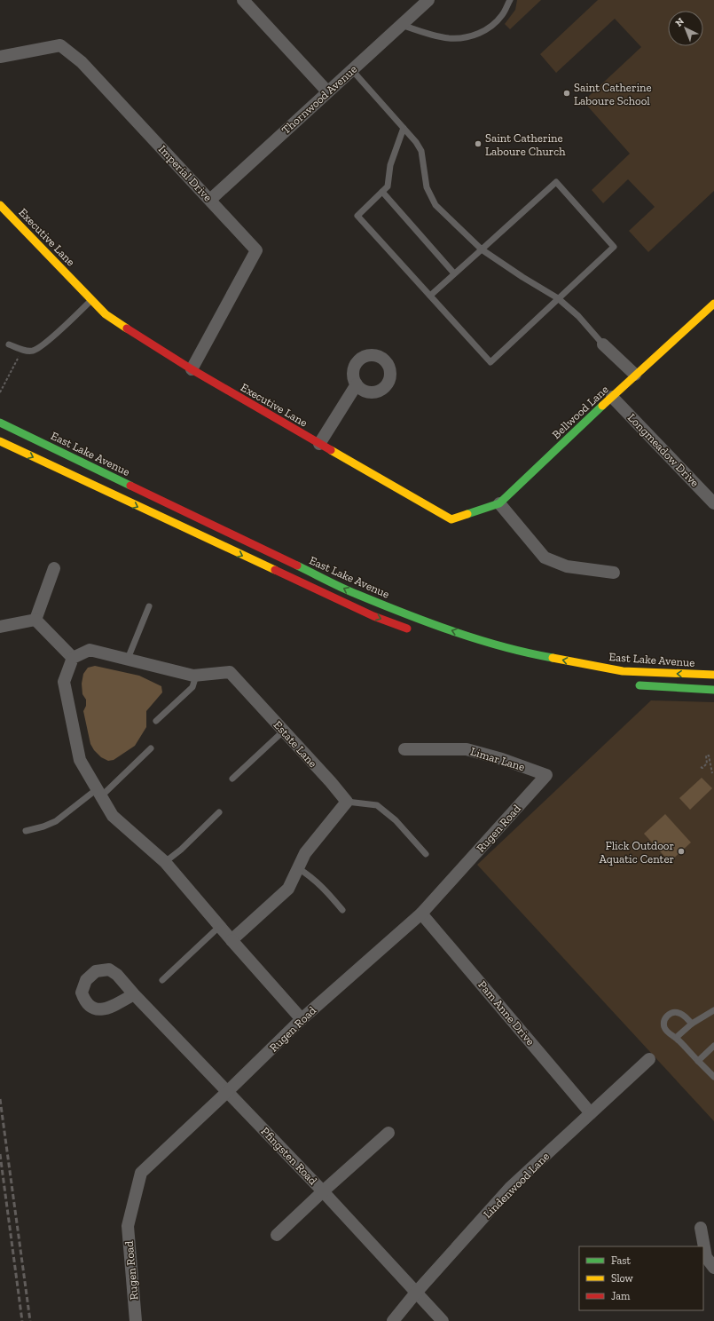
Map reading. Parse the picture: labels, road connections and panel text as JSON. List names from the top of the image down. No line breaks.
{"streets":{"main road":["Executive Lane","Bellwood Lane","East Lake Avenue"],"street":["Thornwood Avenue","Imperial Drive","Longmeadow Drive","Estate Lane","Limar Lane","Rugen Road","Pam Anne Drive","Pfingsten Road","Lindenwood Lane"]},"crossings":[["Thornwood Avenue","Imperial Drive"],["Imperial Drive","Executive Lane"],["Executive Lane","Bellwood Lane"],["Bellwood Lane","Longmeadow Drive"],["Limar Lane","Rugen Road"],["Rugen Road","Pam Anne Drive"],["Rugen Road","Pfingsten Road"],["Pam Anne Drive","Lindenwood Lane"],["Pfingsten Road","Lindenwood Lane"]],"places":["Saint Catherine Laboure School","Saint Catherine Laboure Church","Flick Outdoor Aquatic Center"],"legend":["Fast","Slow","Jam"],"north":"top left"}
